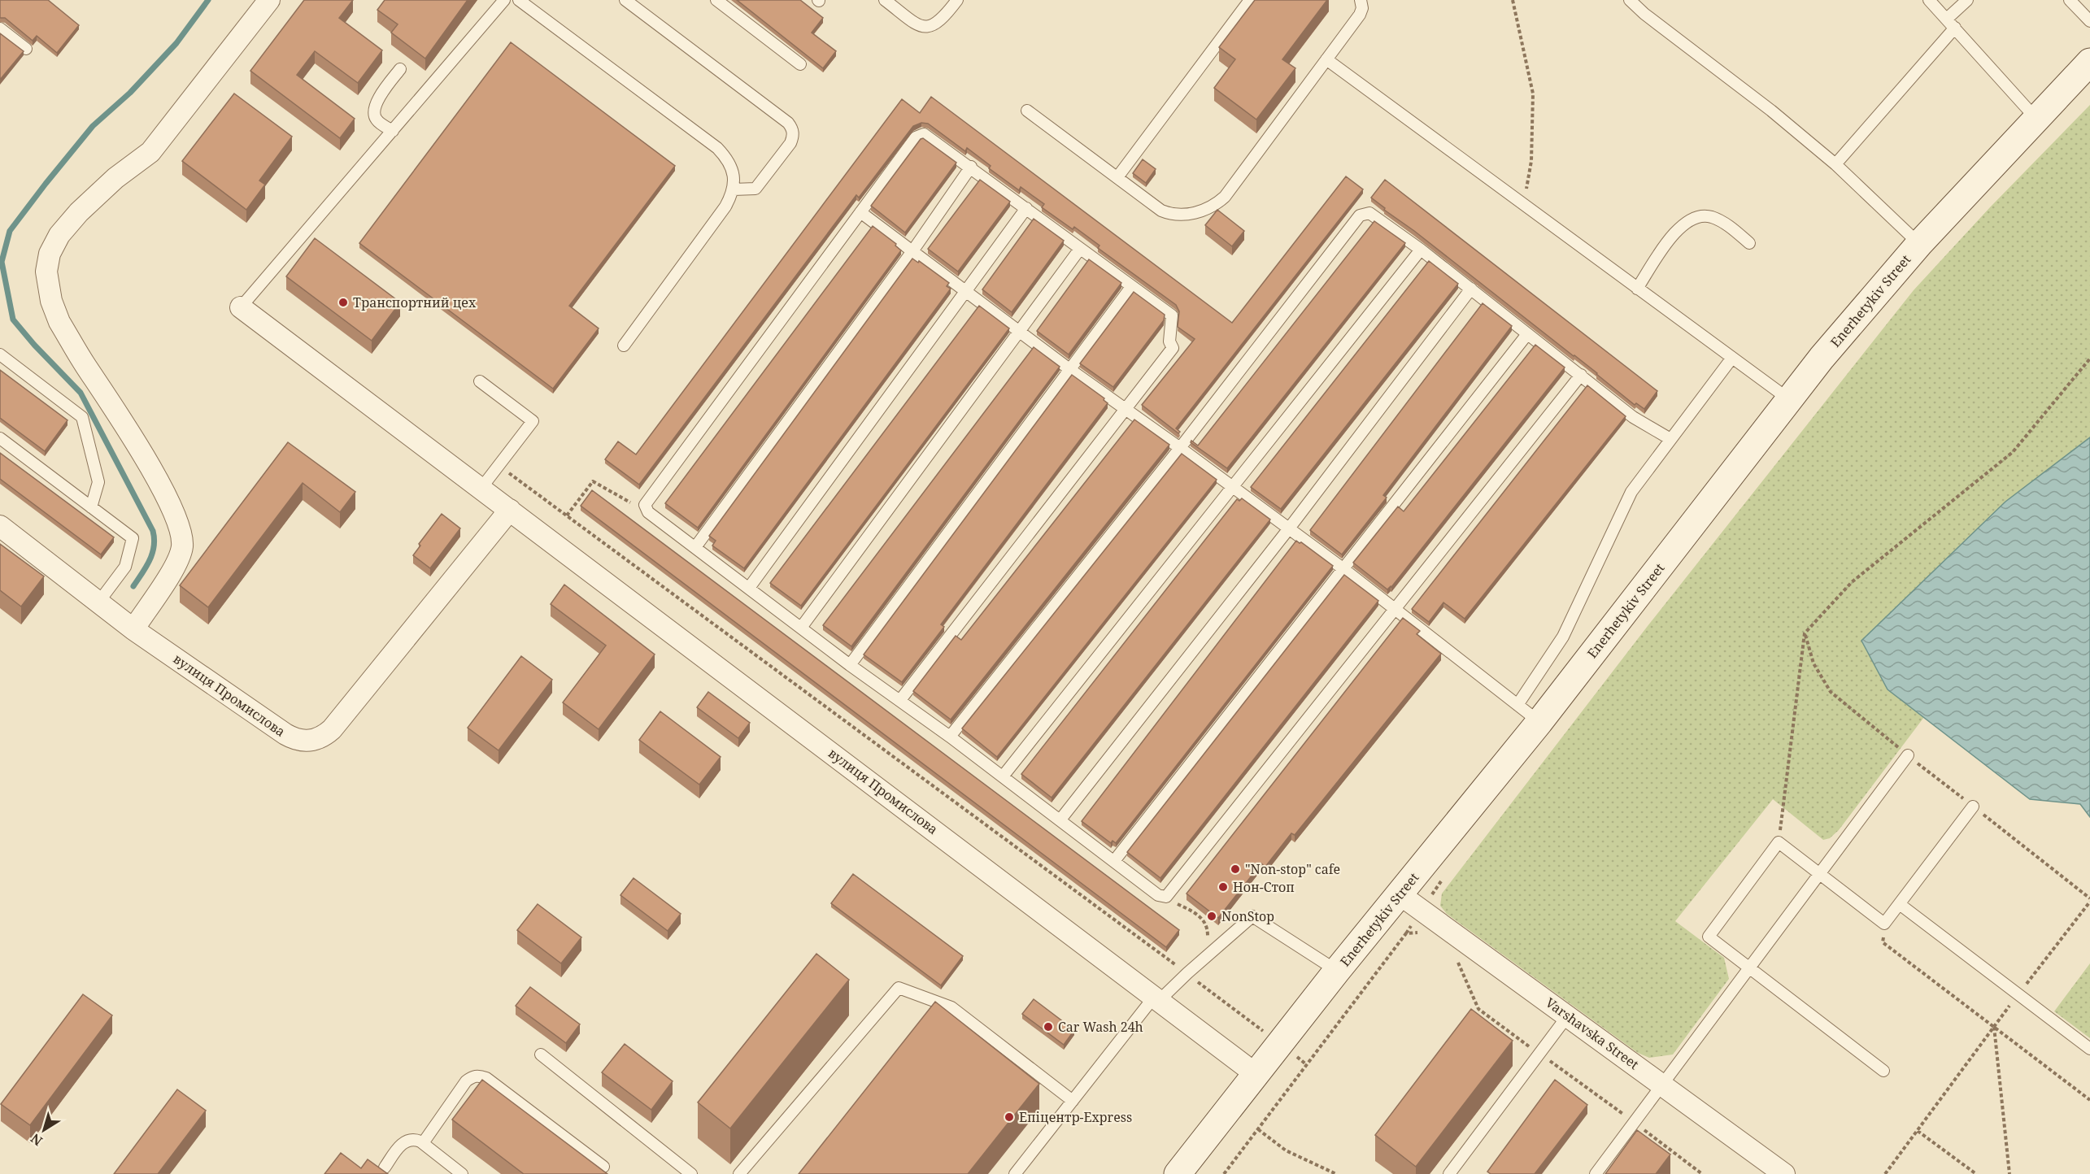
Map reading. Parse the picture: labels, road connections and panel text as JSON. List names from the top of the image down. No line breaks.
{"streets":{"main road":["Enerhetykiv Street"],"street":["вулиця Промислова","Varshavska Street"]},"crossings":[["Enerhetykiv Street","вулиця Промислова"],["Enerhetykiv Street","Varshavska Street"]],"places":["Транспортний цех","\"Non-stop\" cafe","Нон-Стоп","NonStop","Car Wash 24h","Епіцентр-Express"],"north":"bottom left"}
